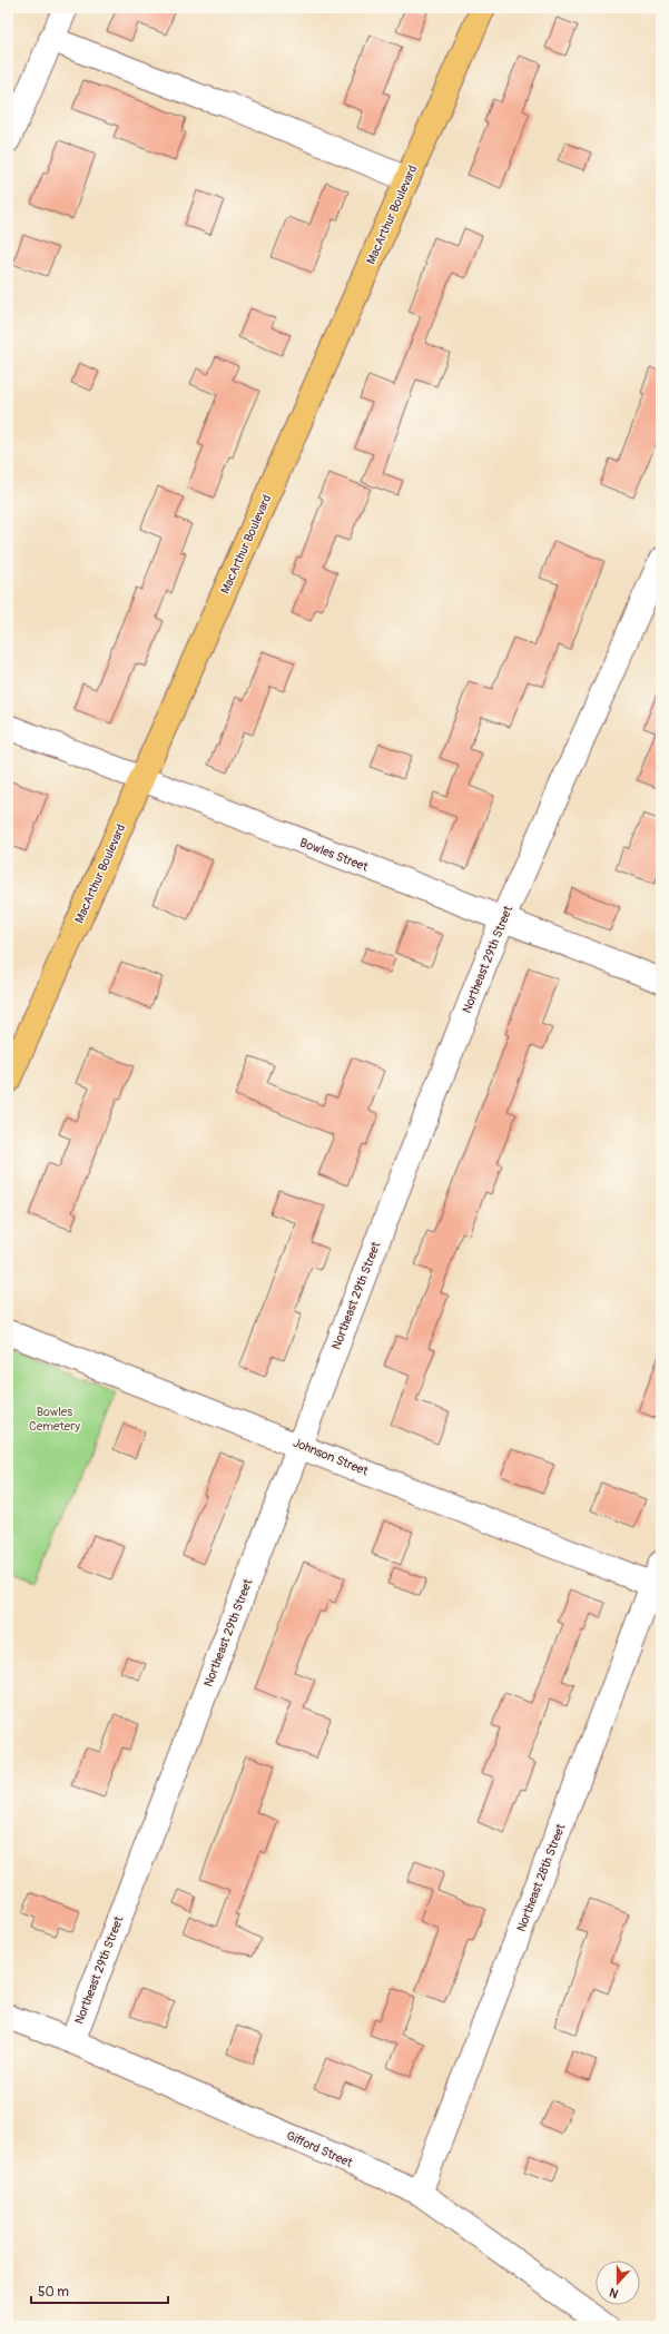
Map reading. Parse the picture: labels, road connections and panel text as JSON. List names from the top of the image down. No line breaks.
{"streets":{"main road":["MacArthur Boulevard"],"street":["Bowles Street","Northeast 29th Street","Johnson Street","Northeast 28th Street","Gifford Street"]},"crossings":[["MacArthur Boulevard","Bowles Street"],["Bowles Street","Northeast 29th Street"],["Northeast 29th Street","Johnson Street"],["Northeast 29th Street","Gifford Street"],["Johnson Street","Northeast 28th Street"],["Northeast 28th Street","Gifford Street"]],"parks":["Bowles Cemetery"],"scale_bar":"50 m","north":"bottom"}
